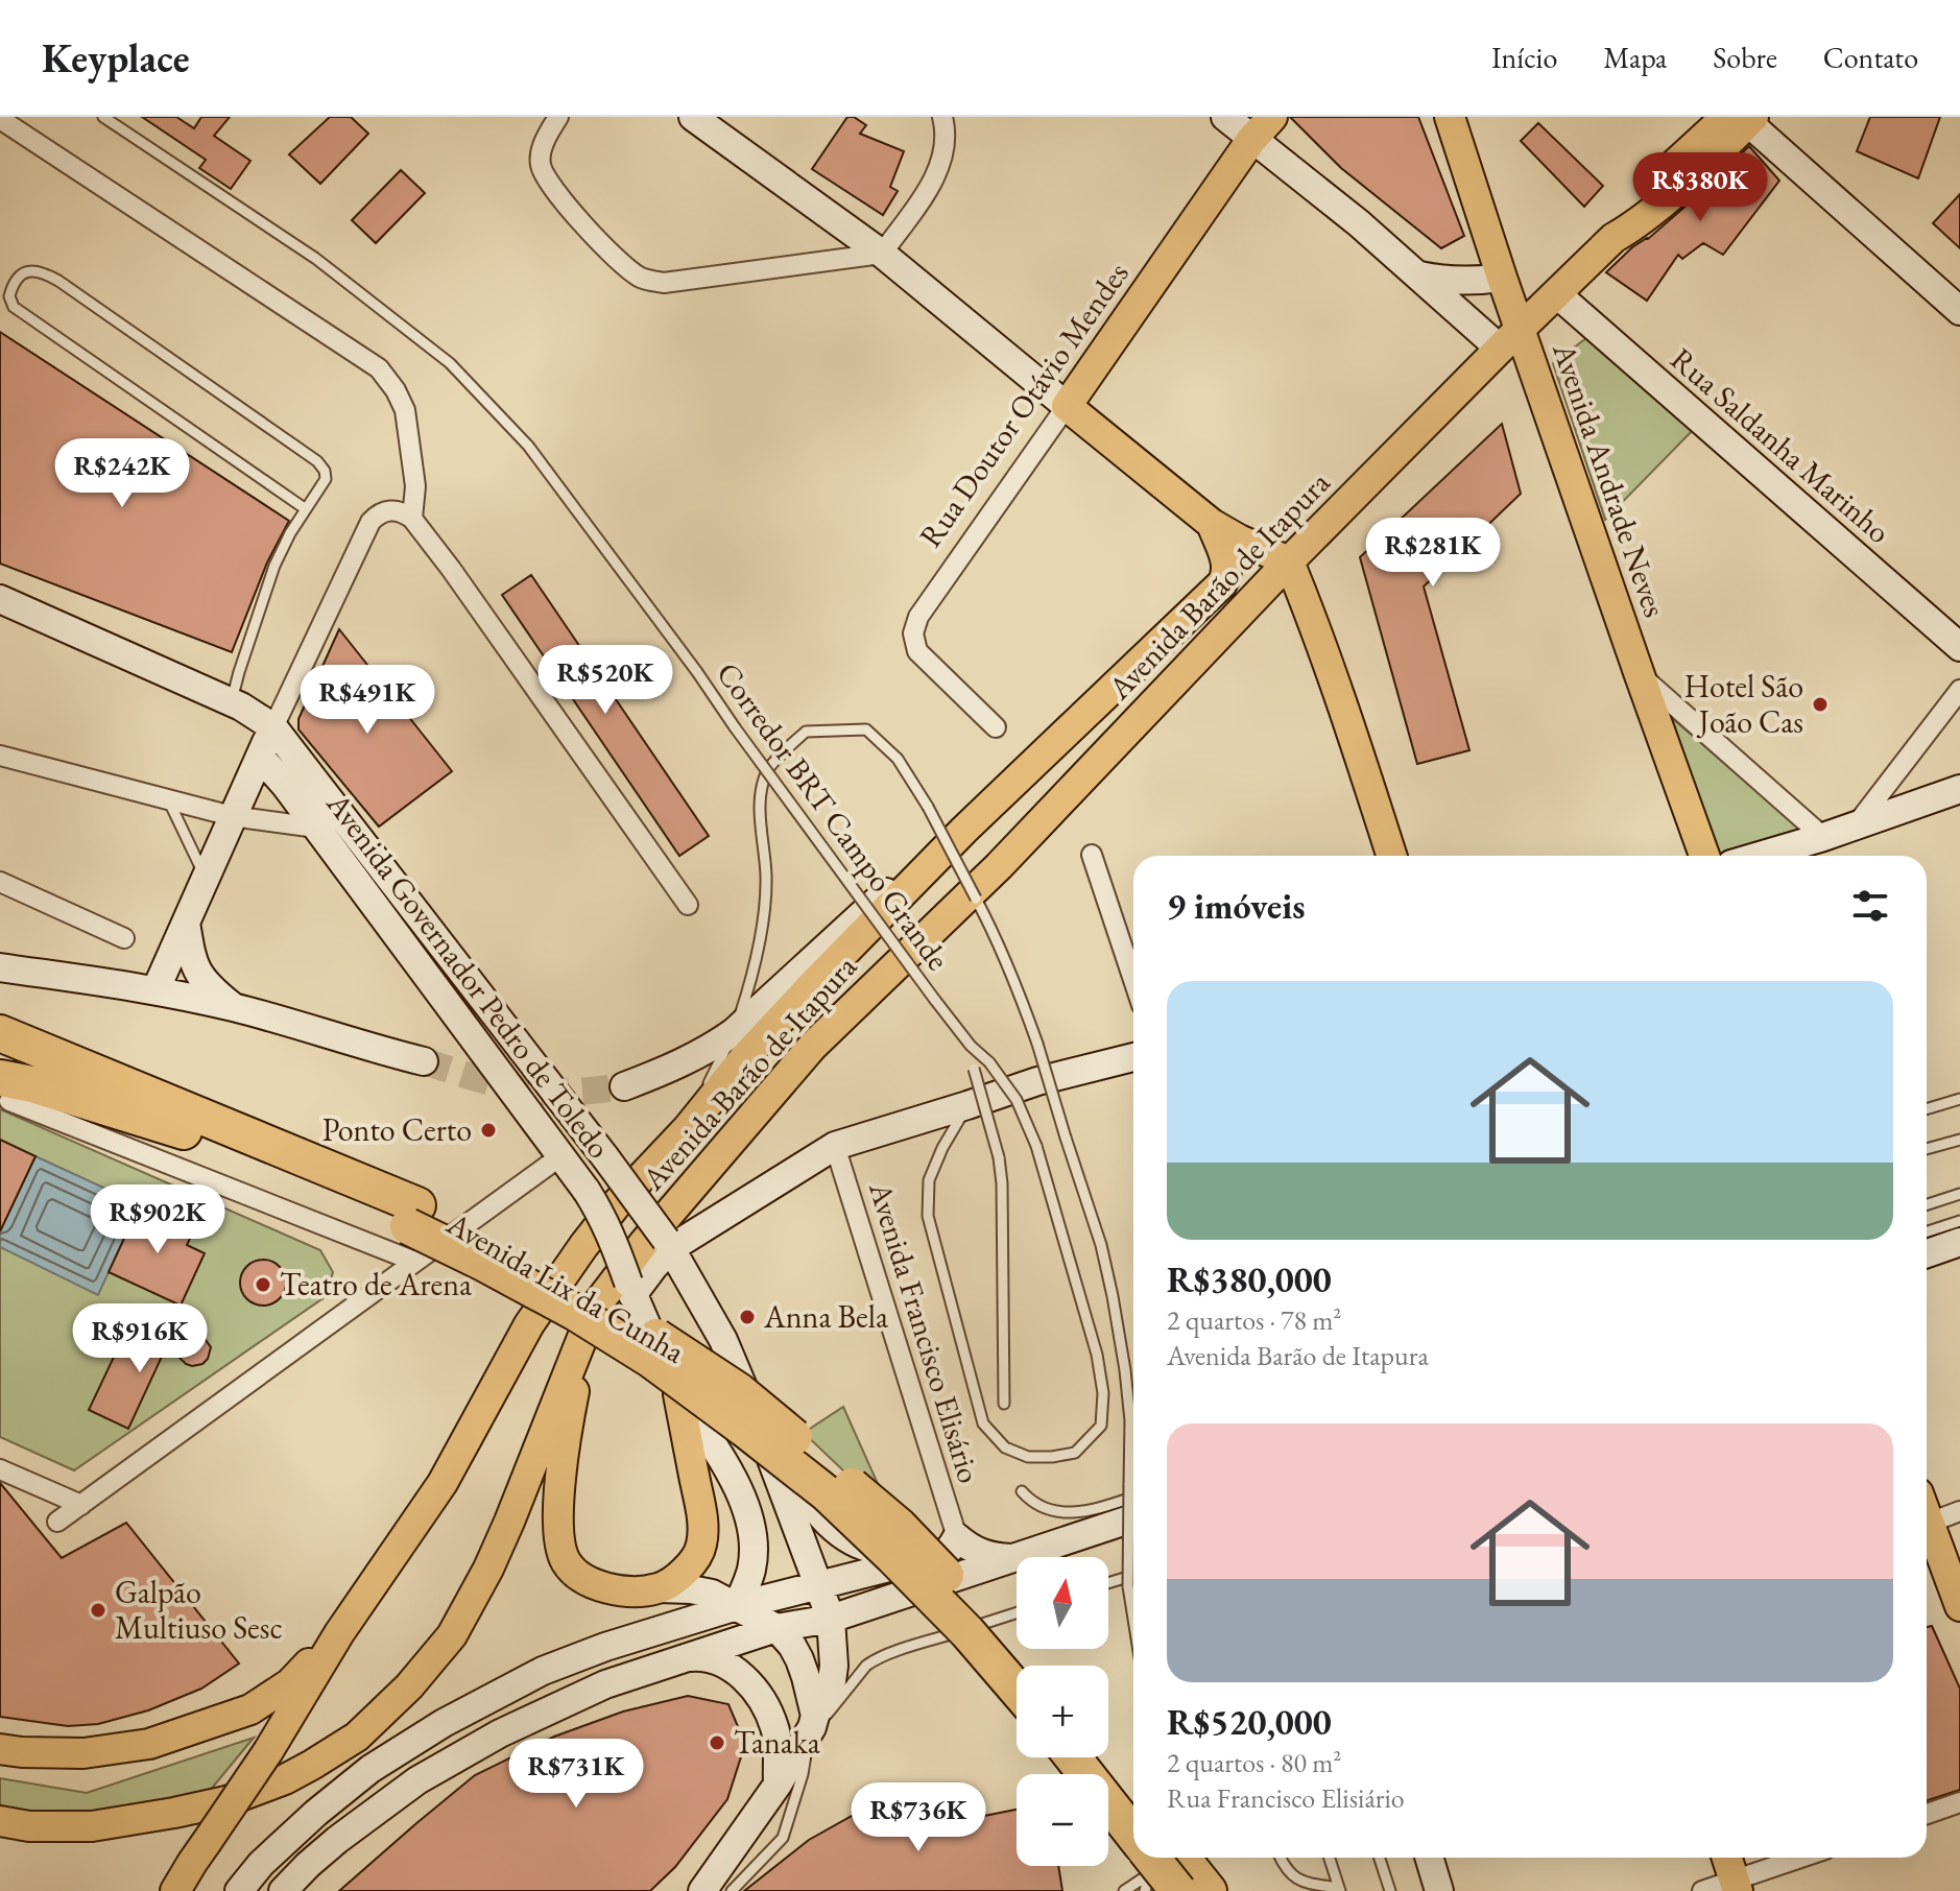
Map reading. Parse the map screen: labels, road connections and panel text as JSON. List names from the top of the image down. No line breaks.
{"streets":{"highway":["Avenida Lix da Cunha"],"main road":["Rua Doutor Otávio Mendes","Rua Saldanha Marinho","Avenida Andrade Neves","Avenida Barão de Itapura","Avenida Governador Pedro de Toledo"],"street":["Avenida Francisco Elisário"],"lane":["Corredor BRT Campo Grande"]},"crossings":[["Rua Saldanha Marinho","Avenida Barão de Itapura"],["Avenida Andrade Neves","Avenida Barão de Itapura"]],"places":["Hotel São João Cas","Ponto Certo","Teatro de Arena","Anna Bela","Galpão Multiuso Sesc","Tanaka"],"north":"top","page":{"header":"Keyplace","nav":["Início","Mapa","Sobre","Contato"],"price":["R$380K","R$242K","R$281K","R$520K","R$491K","R$902K","R$916K","R$731K","R$736K"],"heading":"9 imóveis","list":[{"name":"R$380,000","note":"2 quartos · 78 m² · Avenida Barão de Itapura"},{"name":"R$520,000","note":"2 quartos · 80 m² · Rua Francisco Elisiário"}],"map_buttons":["+","−"]}}
